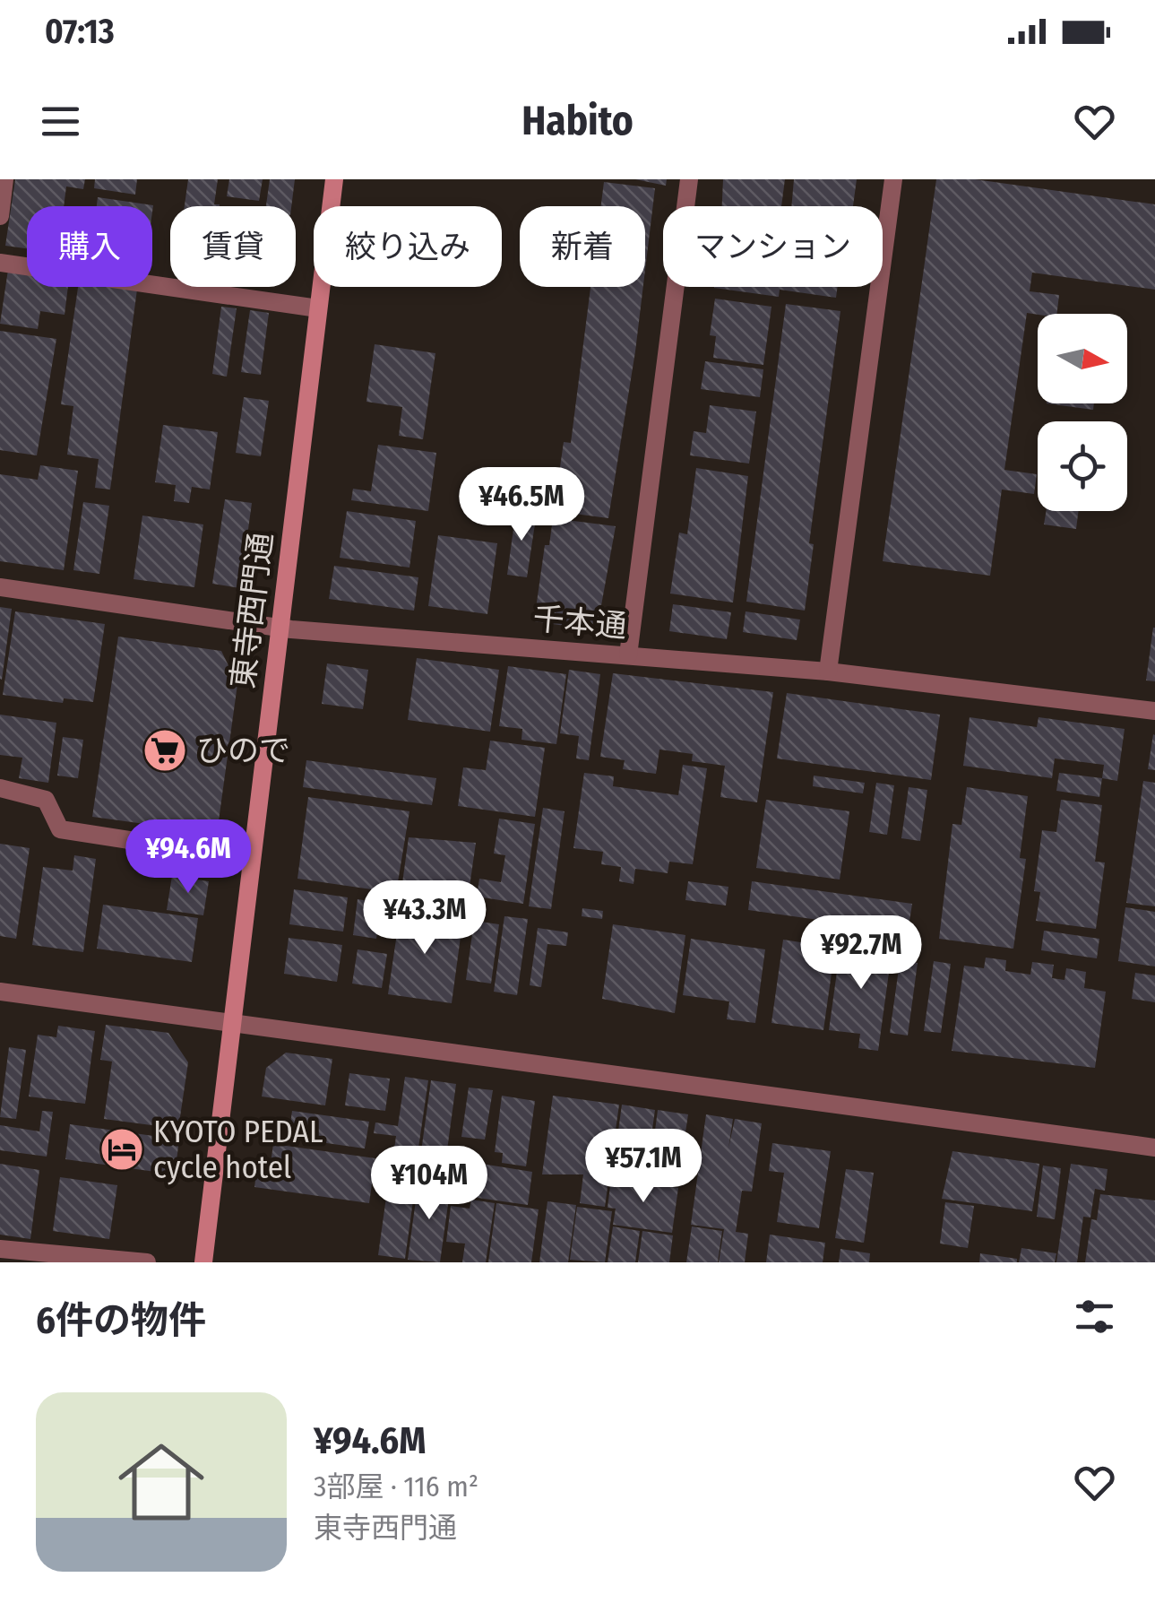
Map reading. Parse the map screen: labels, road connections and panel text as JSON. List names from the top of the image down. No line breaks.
{"streets":{"street":["東寺西門通","千本通"]},"crossings":[["東寺西門通","千本通"]],"places":{"supermarket":["ひので"],"hotel":["KYOTO PEDAL cycle hotel"]},"north":"right","page":{"status":"07:13","header":"Habito","chip":["購入","賃貸","絞り込み","新着","マンション"],"price":["¥46.5M","¥94.6M","¥43.3M","¥92.7M","¥57.1M","¥104M"],"heading":"6件の物件","list":[{"name":"¥94.6M","note":"3部屋 · 116 m² · 東寺西門通"}]}}
